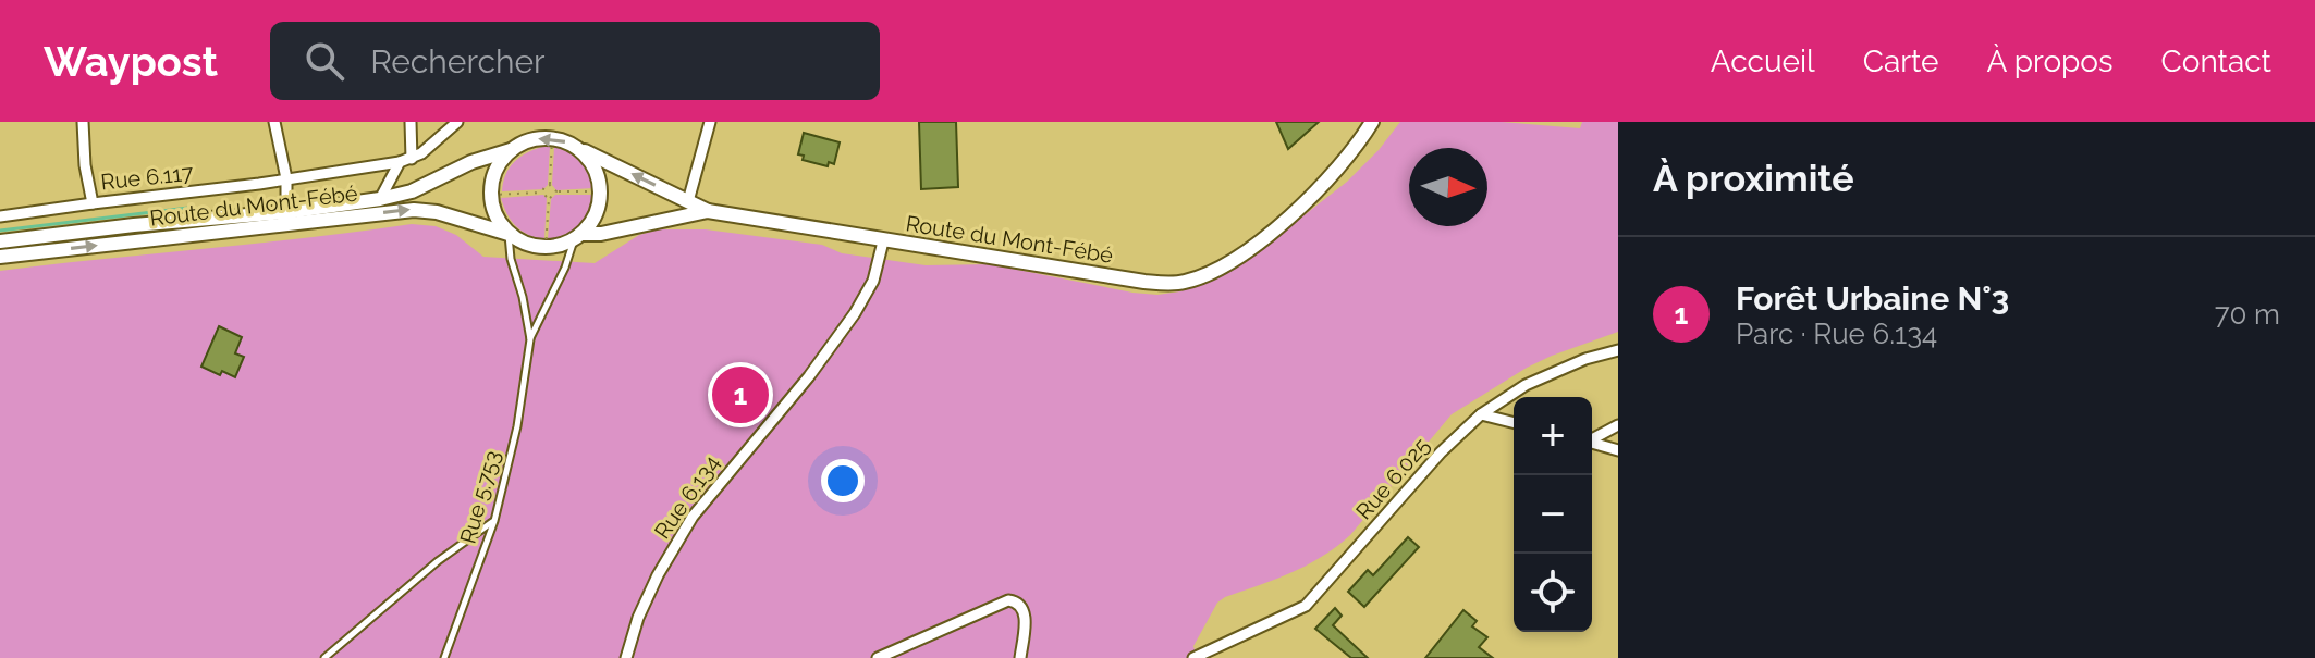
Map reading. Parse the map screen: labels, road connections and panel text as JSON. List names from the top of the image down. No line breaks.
{"streets":{"street":["Rue 6.117","Route du Mont-Fébé","Rue 6.025","Rue 6.134"],"lane":["Rue 5.753"]},"crossings":[["Route du Mont-Fébé","Rue 6.134"]],"north":"right","page":{"header":"Waypost","search":"Rechercher","nav":["Accueil","Carte","À propos","Contact"],"heading":"À proximité","list":[{"mark":"1","name":"Forêt Urbaine N°3","note":"Parc · Rue 6.134","value":"70 m"}],"pins":"1","map_buttons":["+","−"]}}
